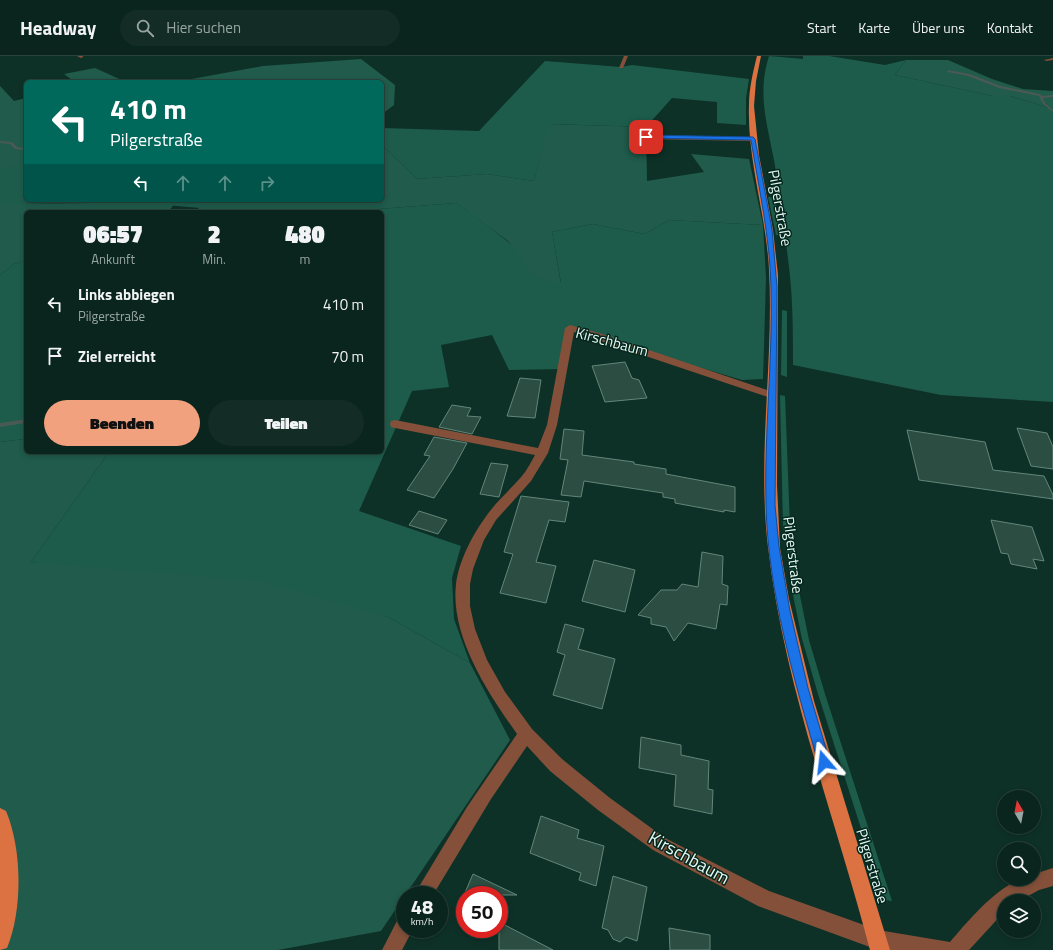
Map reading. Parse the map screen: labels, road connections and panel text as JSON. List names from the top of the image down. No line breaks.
{"streets":{"main road":["Pilgerstraße"],"street":["Kirschbaum"]},"crossings":[["Pilgerstraße","Kirschbaum"]],"north":"top","page":{"header":"Headway","search":"Hier suchen","nav":["Start","Karte","Über uns","Kontakt"],"turn":["410 m","Pilgerstraße"],"eta":["06:57","Ankunft","2","Min.","480","m"],"list":[{"name":"Links abbiegen","note":"Pilgerstraße","value":"410 m"},{"name":"Ziel erreicht","value":"70 m"}],"buttons":["Beenden","Teilen"],"speed":"48 km/h","limit":"50"}}
